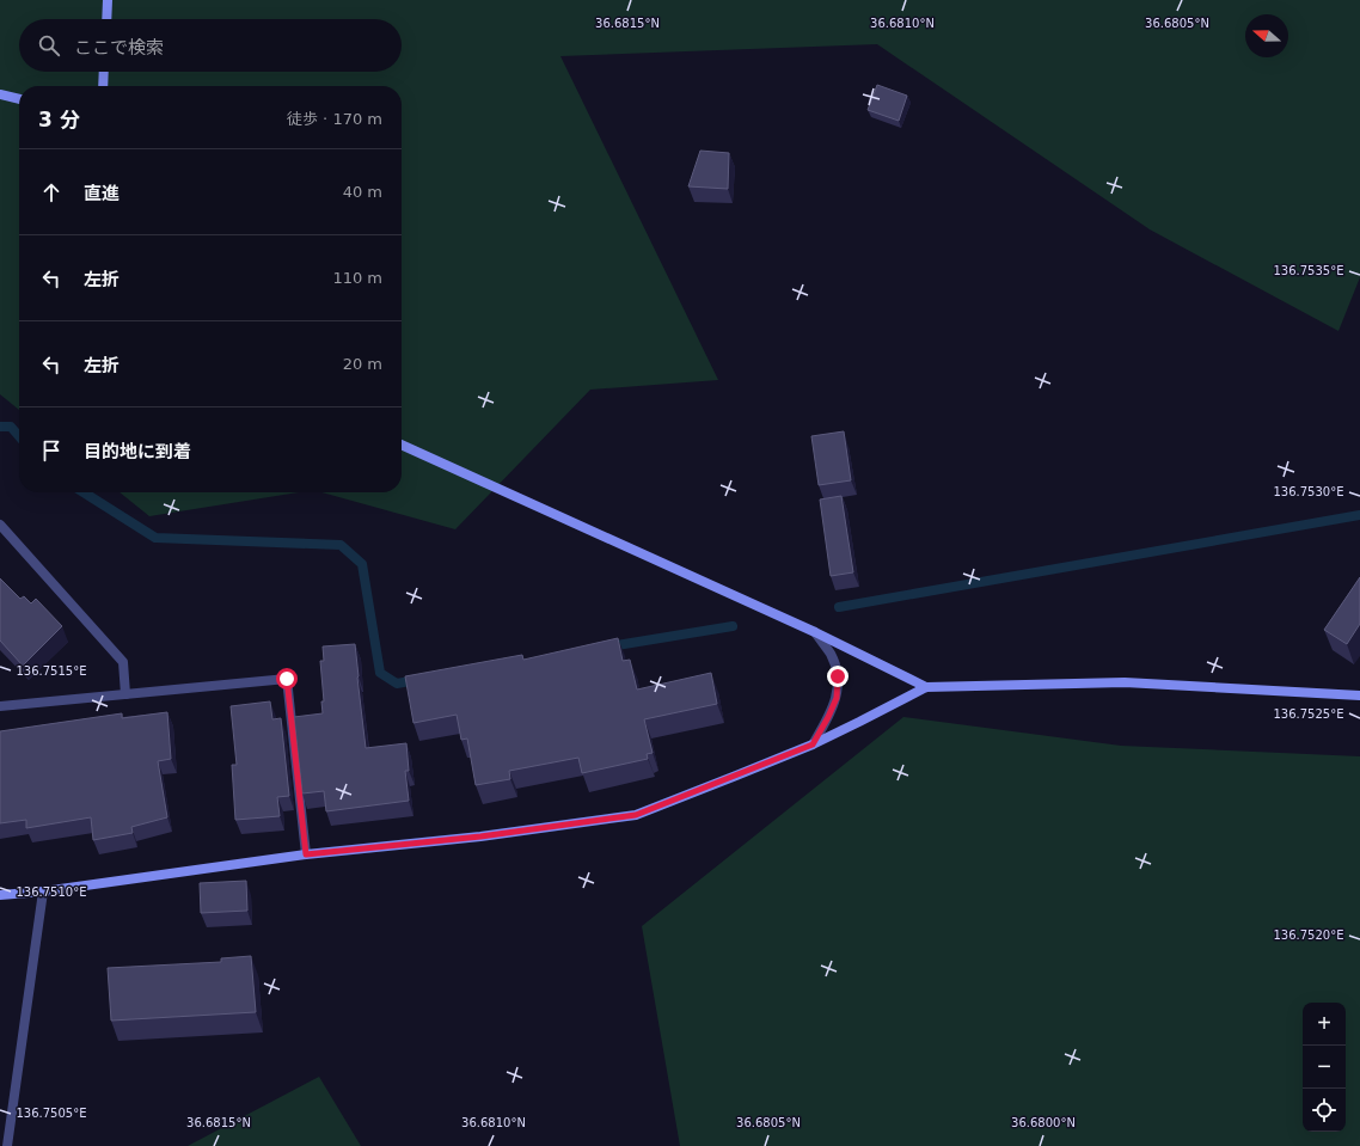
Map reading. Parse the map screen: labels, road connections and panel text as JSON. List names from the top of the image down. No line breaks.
{"north":"left","page":{"search":"ここで検索","heading":["3 分","徒歩 · 170 m"],"list":[["直進","40 m"],["左折","110 m"],["左折","20 m"],"目的地に到着"],"map_buttons":["+","−"]},"coordinates":["36.6815°N","36.6810°N","36.6805°N","136.7535°E","136.7530°E","136.7515°E","136.7525°E","136.7510°E","136.7520°E","136.7505°E","36.6800°N"]}
